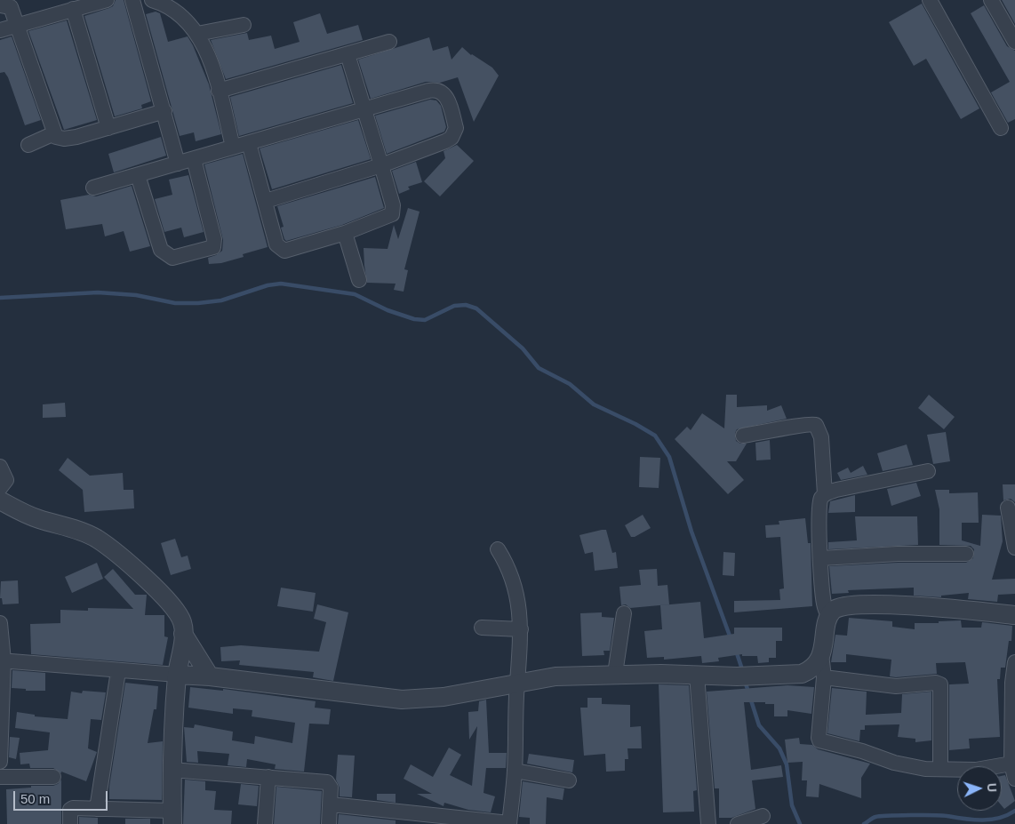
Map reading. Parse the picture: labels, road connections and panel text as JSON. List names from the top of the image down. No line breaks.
{"scale_bar":"50 m","north":"right"}
